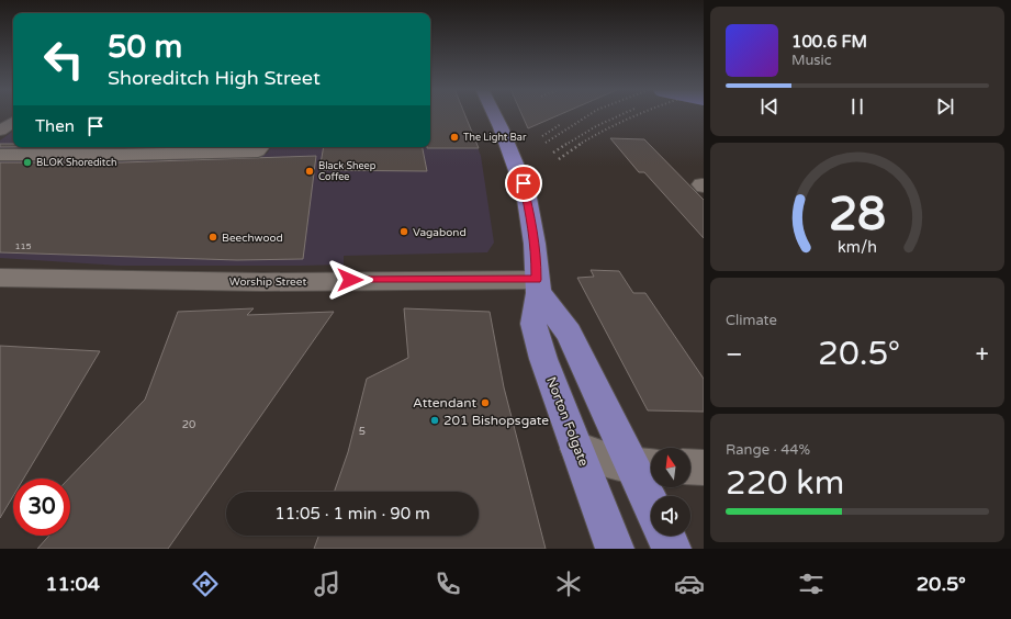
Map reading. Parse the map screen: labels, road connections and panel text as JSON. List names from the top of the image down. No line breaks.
{"streets":{"main road":["Norton Folgate"],"street":["Worship Street"]},"crossings":[["Worship Street","Norton Folgate"]],"places":["The Light Bar","BLOK Shoreditch","Black Sheep Coffee","Vagabond","Beechwood","Attendant","201 Bishopsgate"],"house_numbers":["115","20","5"],"north":"top","page":{"turn":["50 m","Shoreditch High Street"],"song":["100.6 FM","Music"],"then":"Then","tile":["Climate",["Range · 44%","220 km"]],"heat":["−","20.5°","+"],"limit":"30","trip":"11:05 · 1 min · 90 m","tabs":["11:04","20.5°"],"gauge":["28","km/h"]}}
